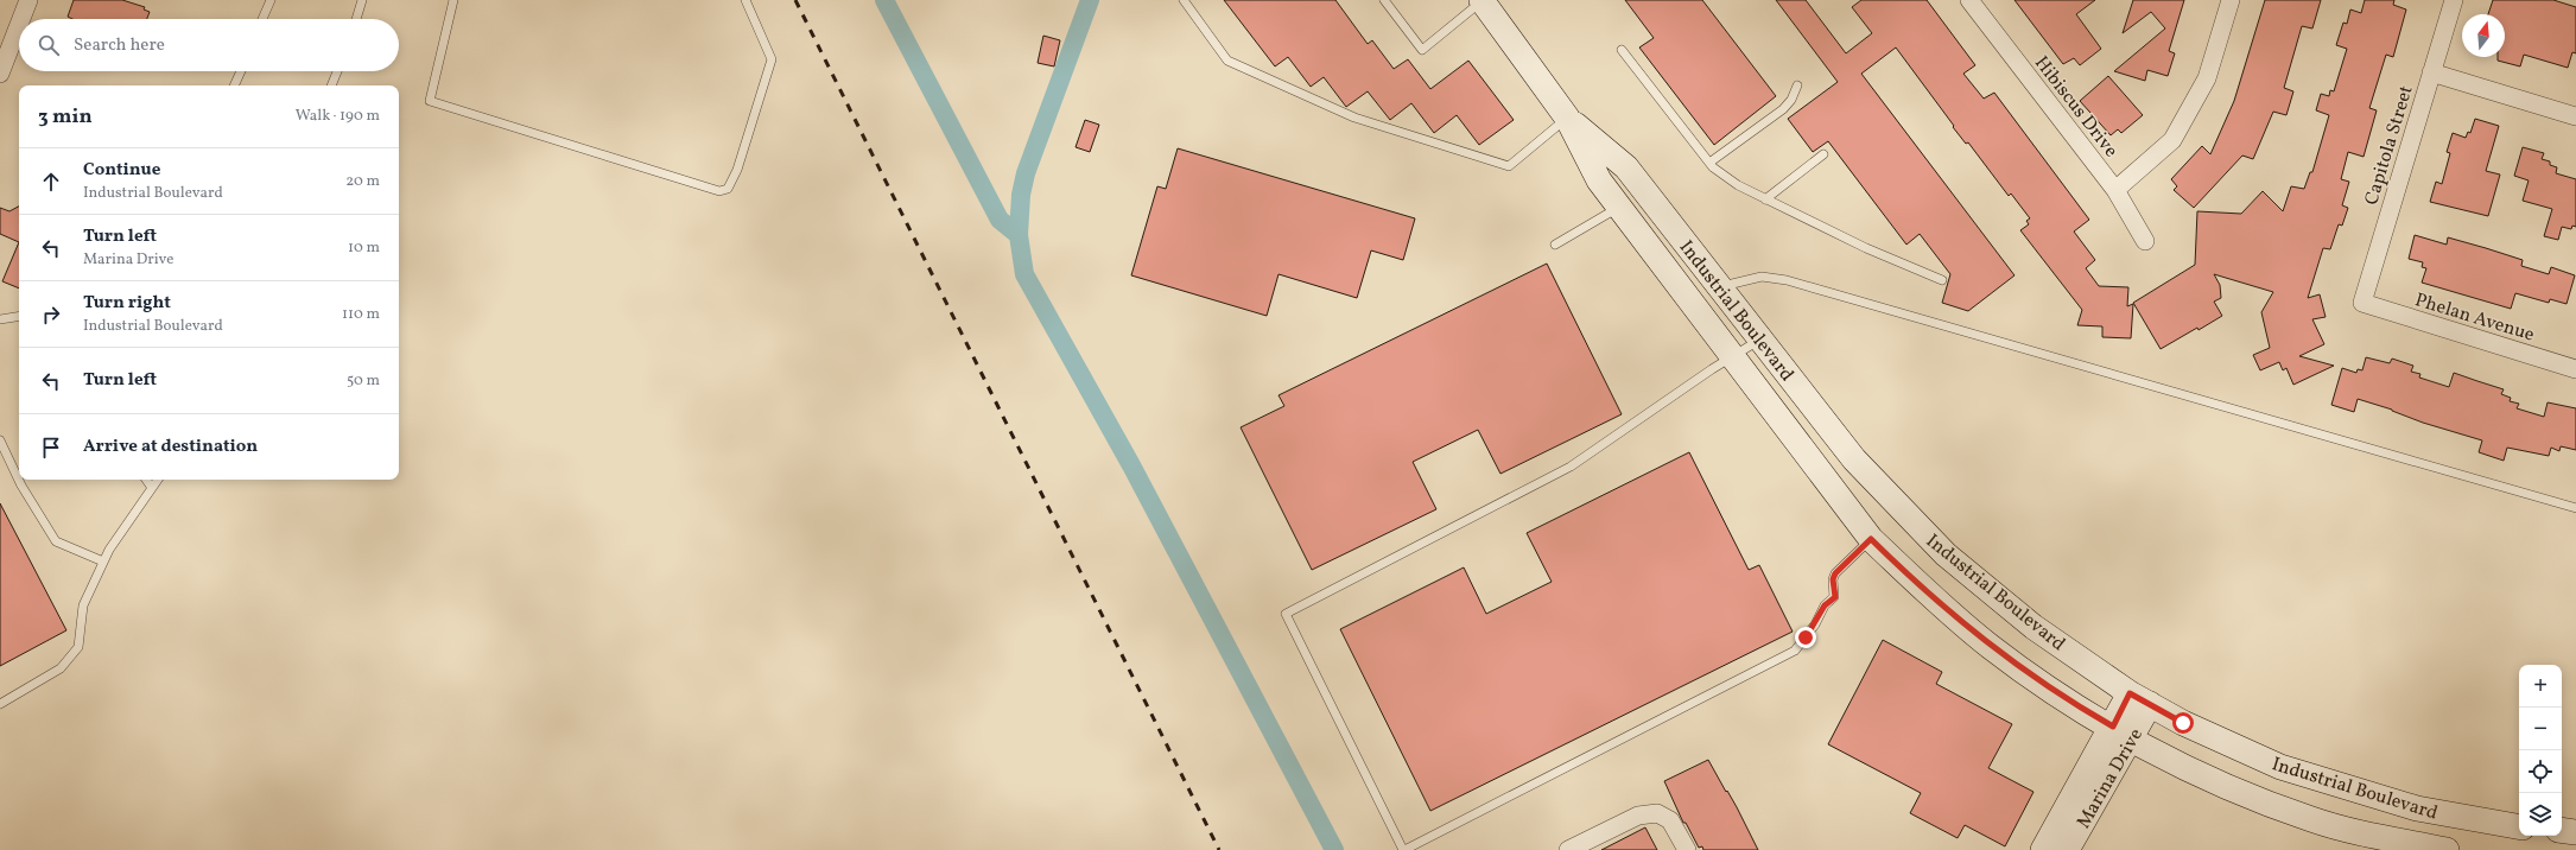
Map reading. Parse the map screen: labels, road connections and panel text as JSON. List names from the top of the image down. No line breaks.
{"streets":{"main road":["Industrial Boulevard","Marina Drive"],"street":["Hibiscus Drive","Capitola Street","Phelan Avenue"]},"crossings":[["Capitola Street","Phelan Avenue"],["Industrial Boulevard","Marina Drive"]],"north":"top","page":{"search":"Search here","heading":["3 min","Walk · 190 m"],"list":[["Continue","Industrial Boulevard","20 m"],["Turn left","Marina Drive","10 m"],["Turn right","Industrial Boulevard","110 m"],["Turn left","50 m"],"Arrive at destination"],"map_buttons":["+","−"]}}
